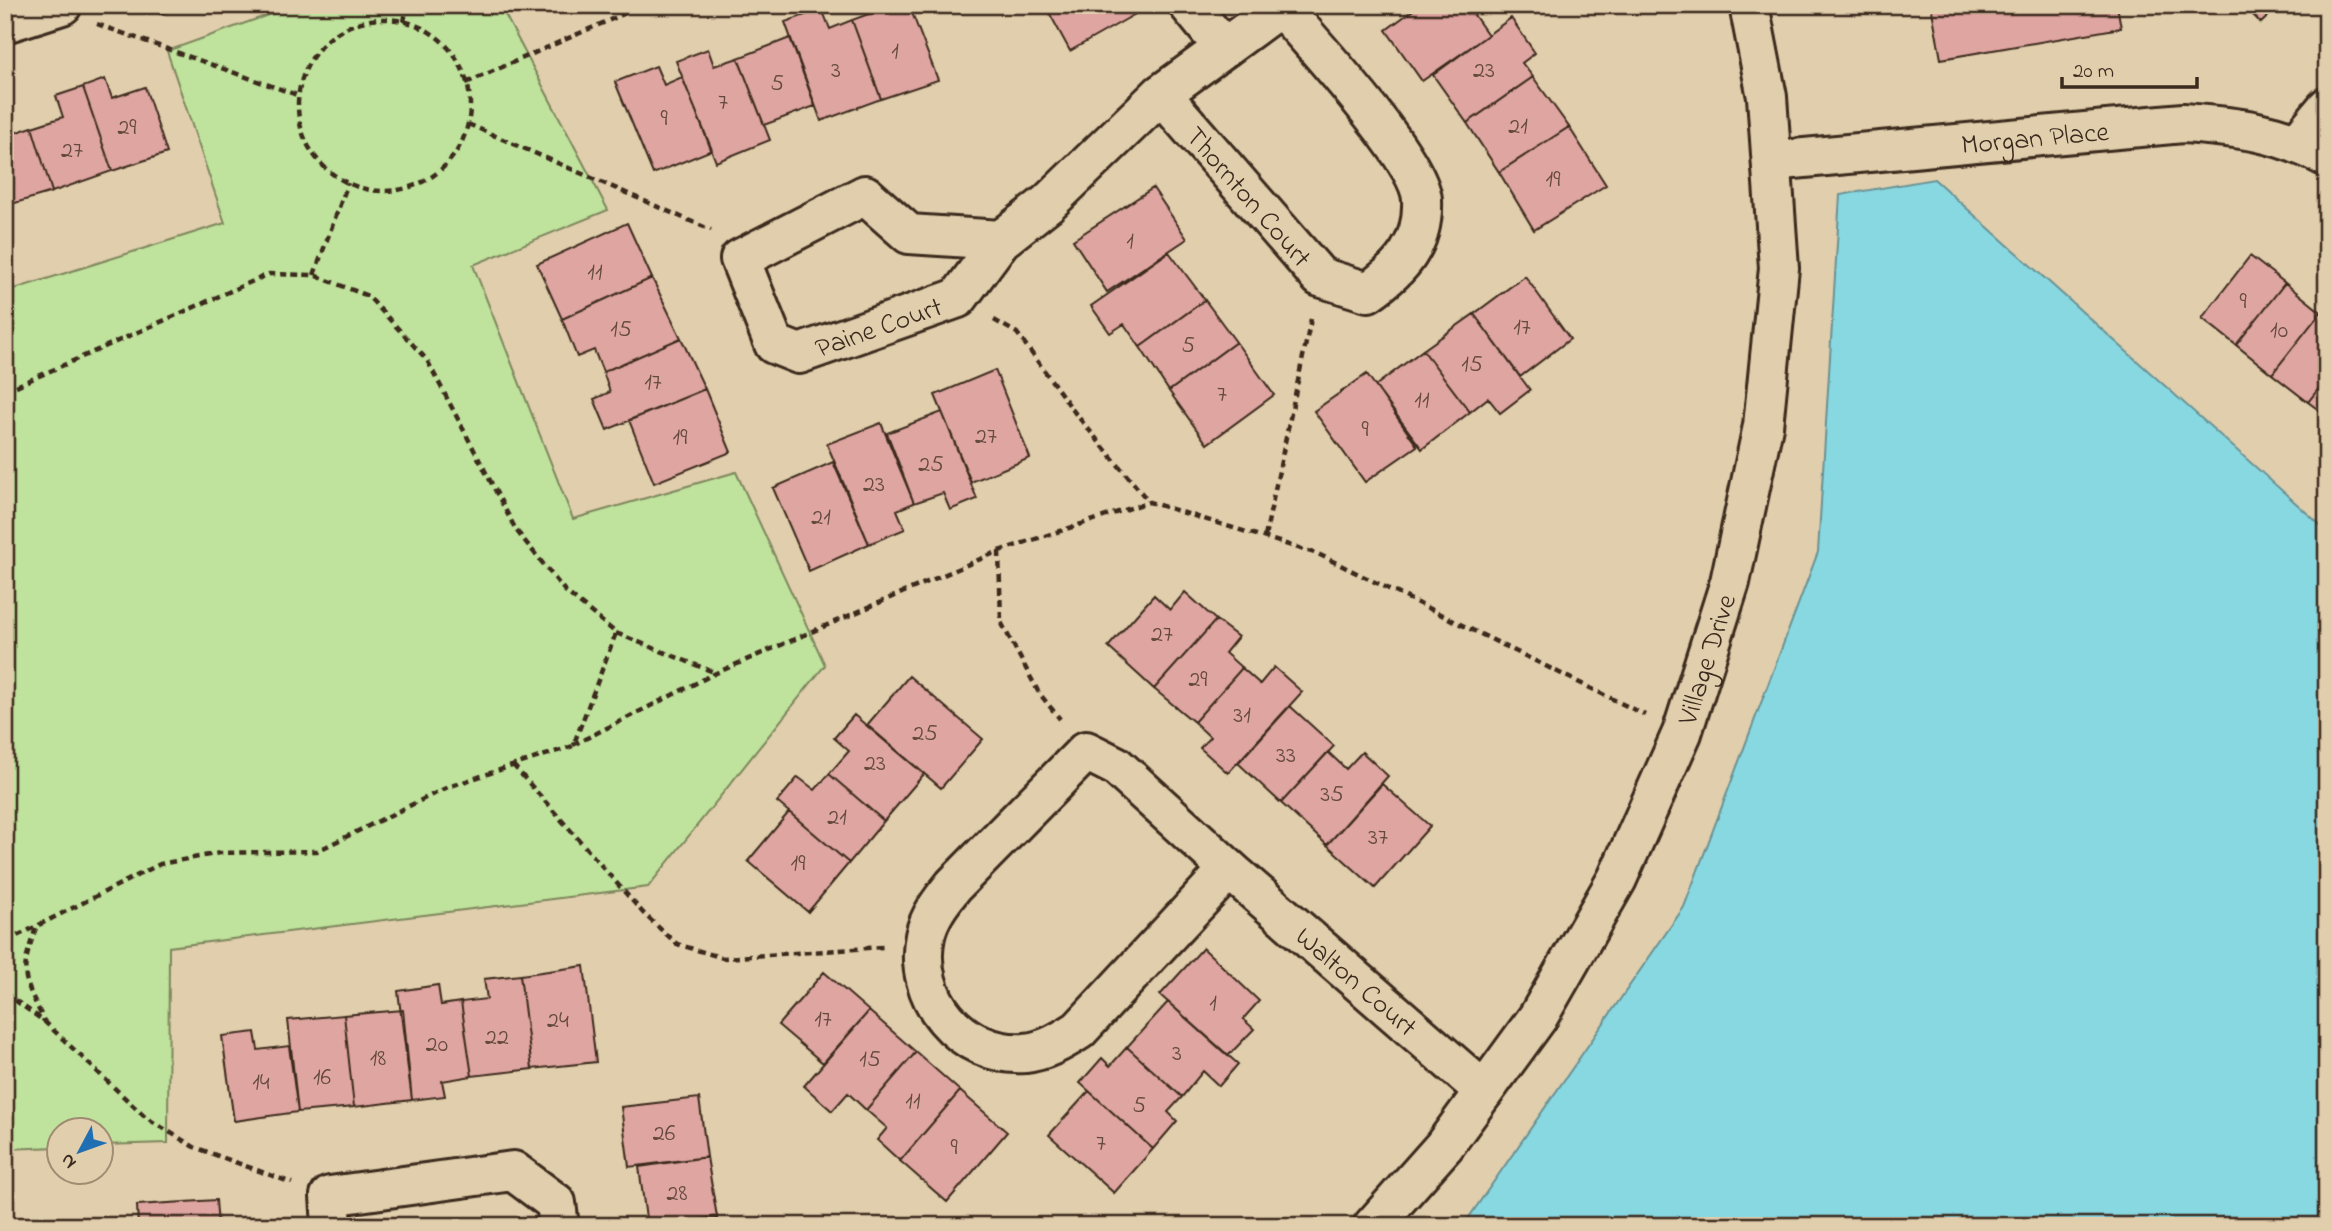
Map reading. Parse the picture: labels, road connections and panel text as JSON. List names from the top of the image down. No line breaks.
{"streets":{"street":["Morgan Place","Thornton Court","Paine Court","Village Drive","Walton Court"]},"crossings":[["Morgan Place","Village Drive"],["Thornton Court","Paine Court"],["Village Drive","Walton Court"]],"house_numbers":["1","3","23","5","7","9","21","29","27","19","1","11","9","17","15","10","5","15","17","7","11","9","27","19","25","23","21","27","29","31","25","33","23","35","21","37","19","1","17","24","22","20","3","18","15","16","14","11","5","26","7","9","28"],"scale_bar":"20 m","north":"bottom left"}
